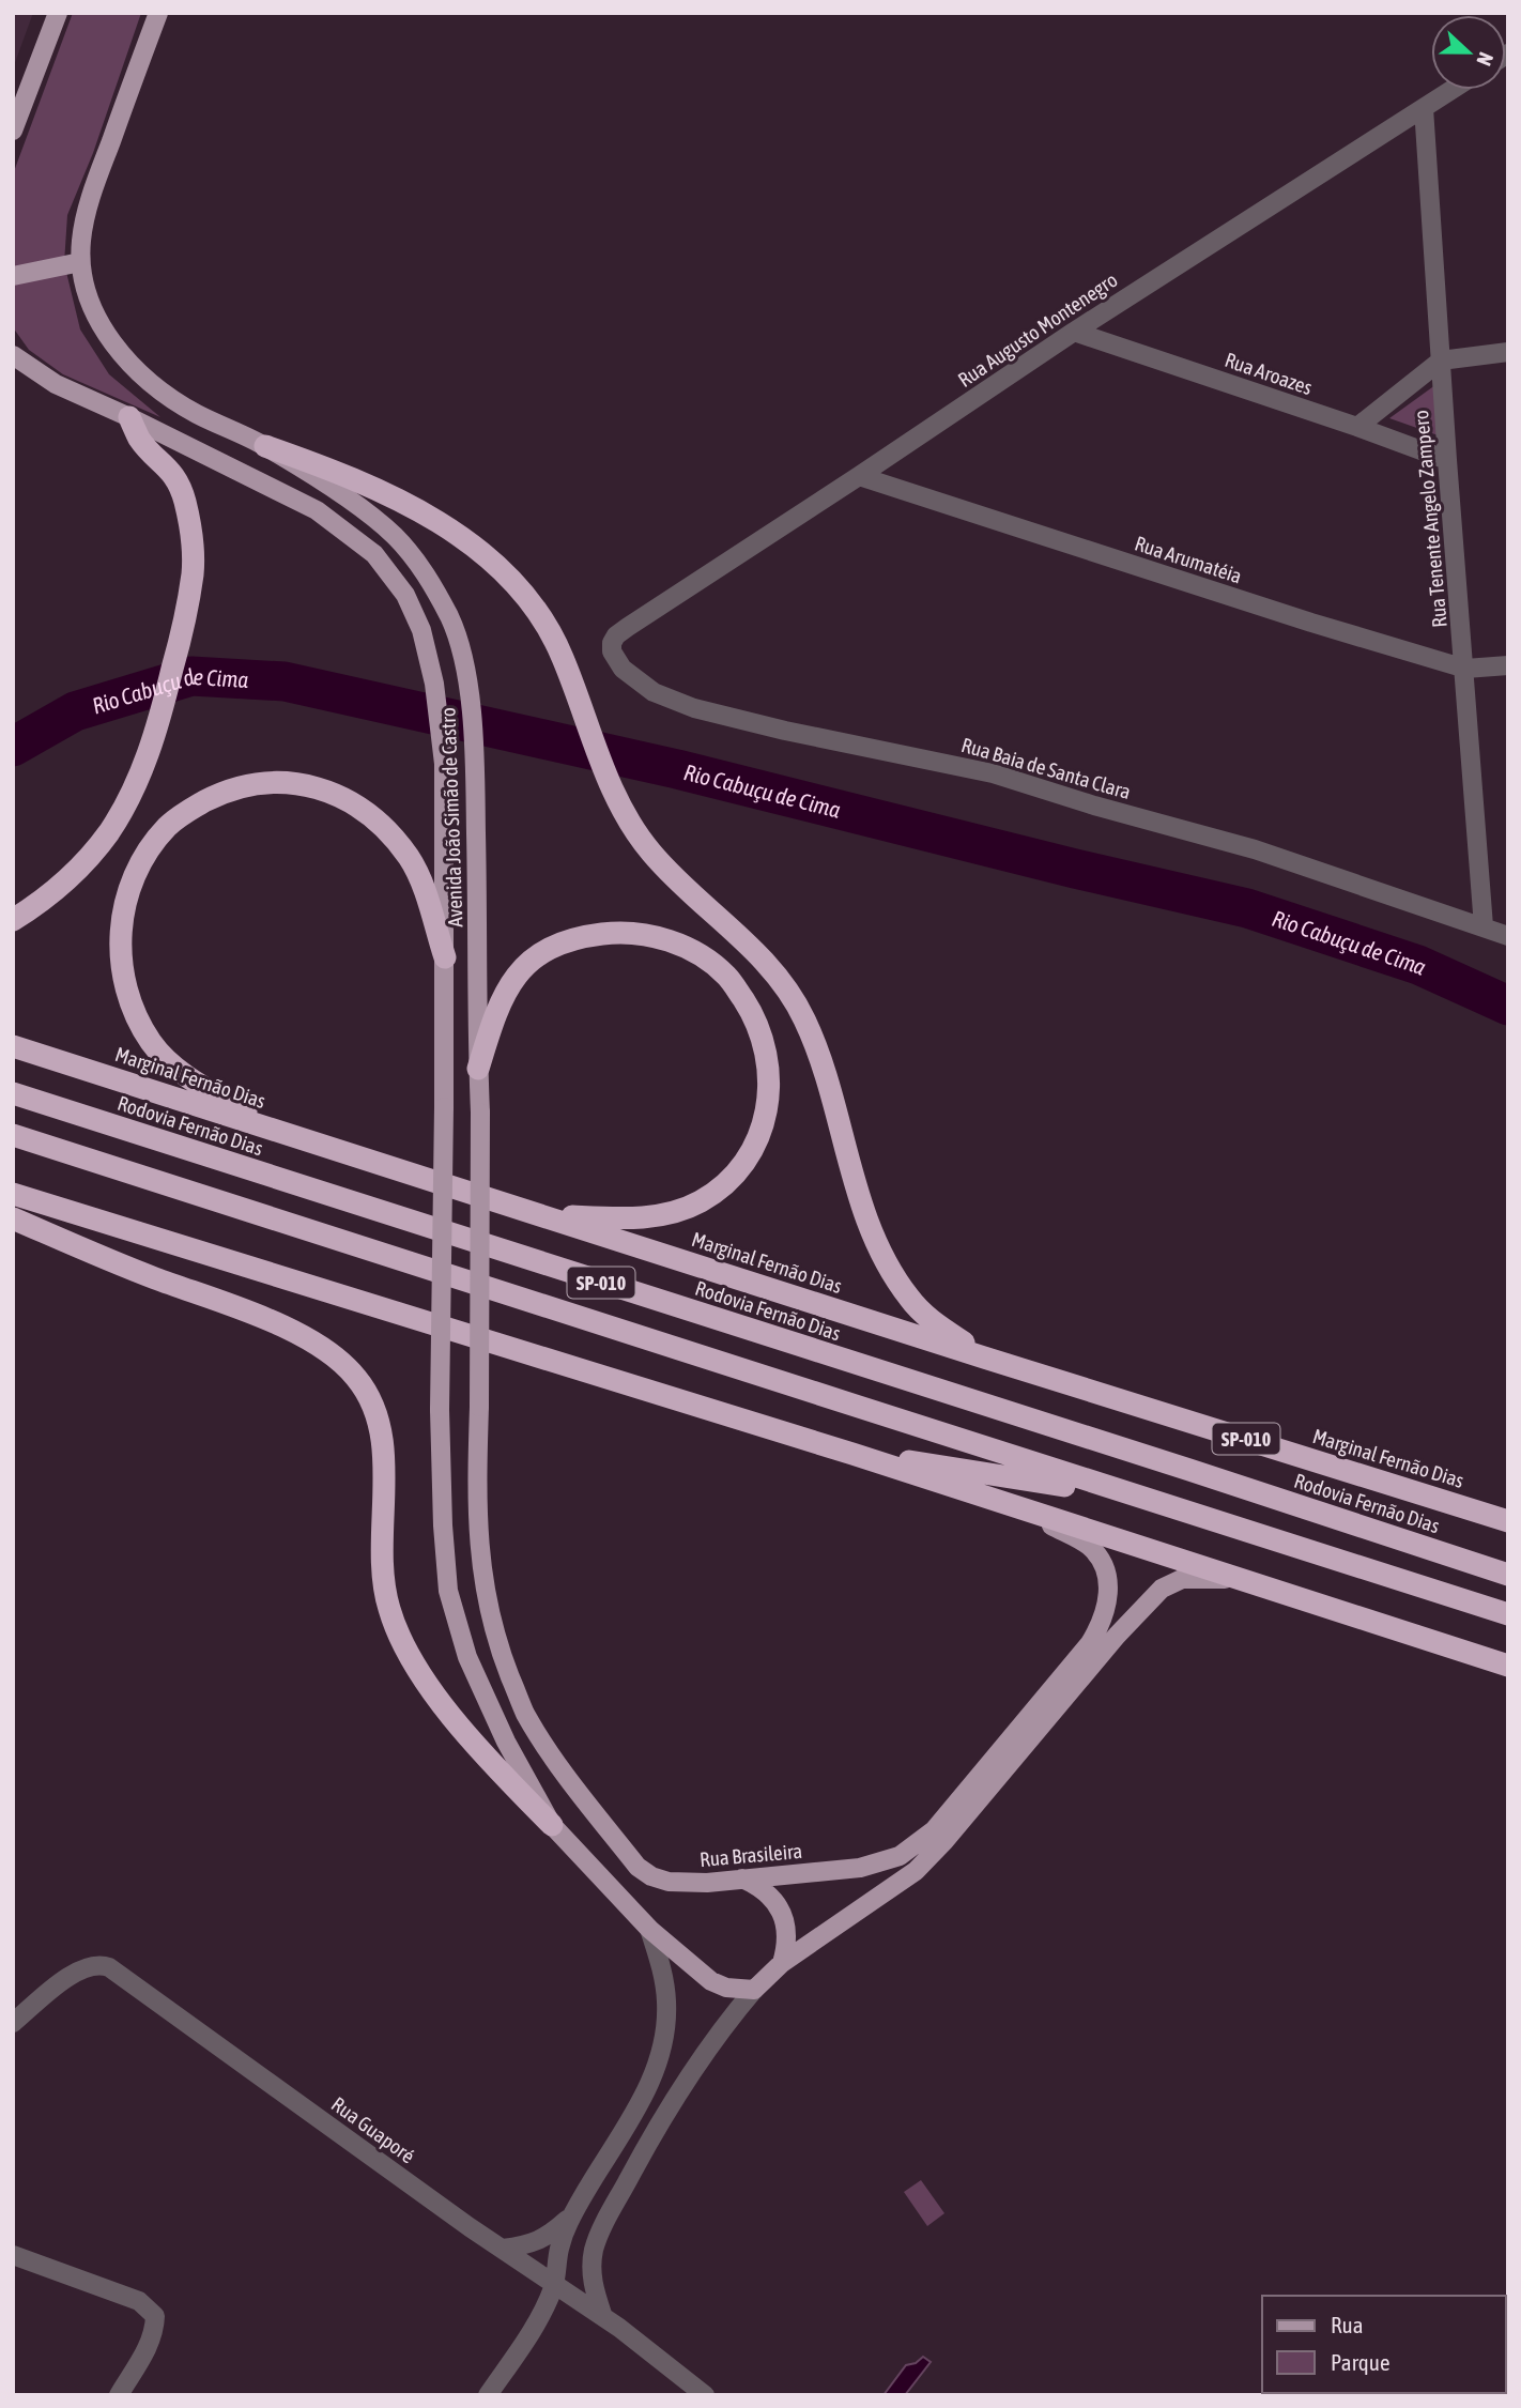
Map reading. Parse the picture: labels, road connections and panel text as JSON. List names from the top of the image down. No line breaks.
{"streets":{"highway":["Marginal Fernão Dias","Rodovia Fernão Dias","SP-010"],"main road":["Avenida João Simão de Castro","Rua Brasileira"],"street":["Rua Augusto Montenegro","Rua Aroazes","Rua Tenente Angelo Zampero","Rua Arumatéia","Rua Baia de Santa Clara","Rua Guaporé"]},"crossings":[["Rua Augusto Montenegro","Rua Aroazes"],["Rua Augusto Montenegro","Rua Tenente Angelo Zampero"],["Rua Augusto Montenegro","Rua Arumatéia"],["Rua Augusto Montenegro","Rua Baia de Santa Clara"],["Rua Aroazes","Rua Tenente Angelo Zampero"],["Rua Tenente Angelo Zampero","Rua Arumatéia"],["Rua Tenente Angelo Zampero","Rua Baia de Santa Clara"],["Avenida João Simão de Castro","Rua Brasileira"]],"water":["Rio Cabuçu de Cima"],"legend":["Rua","Parque"],"north":"right"}
